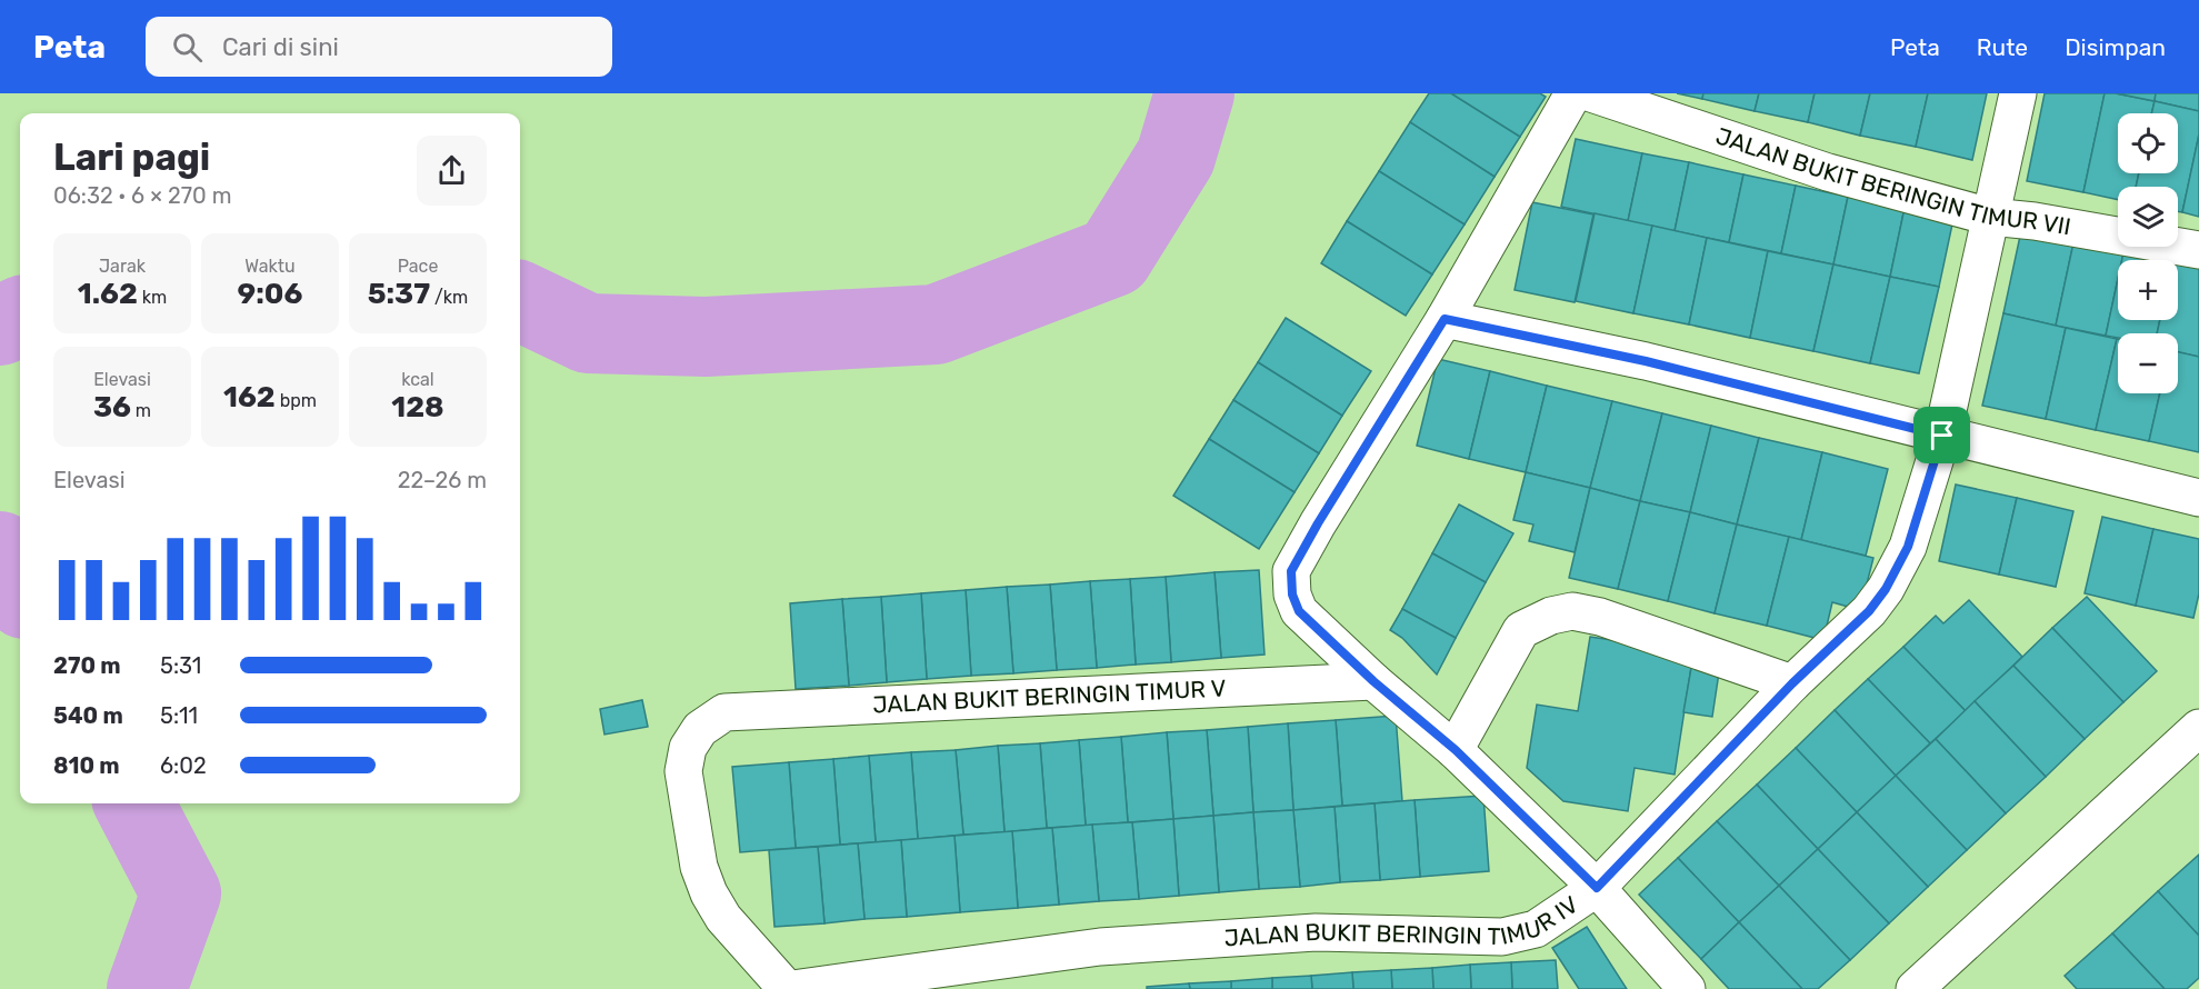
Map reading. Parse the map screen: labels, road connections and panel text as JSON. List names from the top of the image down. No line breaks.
{"streets":{"street":["JALAN BUKIT BERINGIN TIMUR VII","JALAN BUKIT BERINGIN TIMUR V","JALAN BUKIT BERINGIN TIMUR IV"]},"crossings":[["JALAN BUKIT BERINGIN TIMUR VII","JALAN BUKIT BERINGIN TIMUR IV"]],"page":{"header":"Peta","search":"Cari di sini","nav":["Peta","Rute","Disimpan"],"map_buttons":["+","−"],"heading":["Lari pagi","06:32 · 6 × 270 m"],"stats":[["Jarak","1.62 km"],["Waktu","9:06"],["Pace","5:37 /km"],["Elevasi","36 m"],["162 bpm"],["kcal","128"]],"chart":["Elevasi","22–26 m"],"list":[{"name":"270 m","note":"5:31"},{"name":"540 m","note":"5:11"},{"name":"810 m","note":"6:02"}]}}
